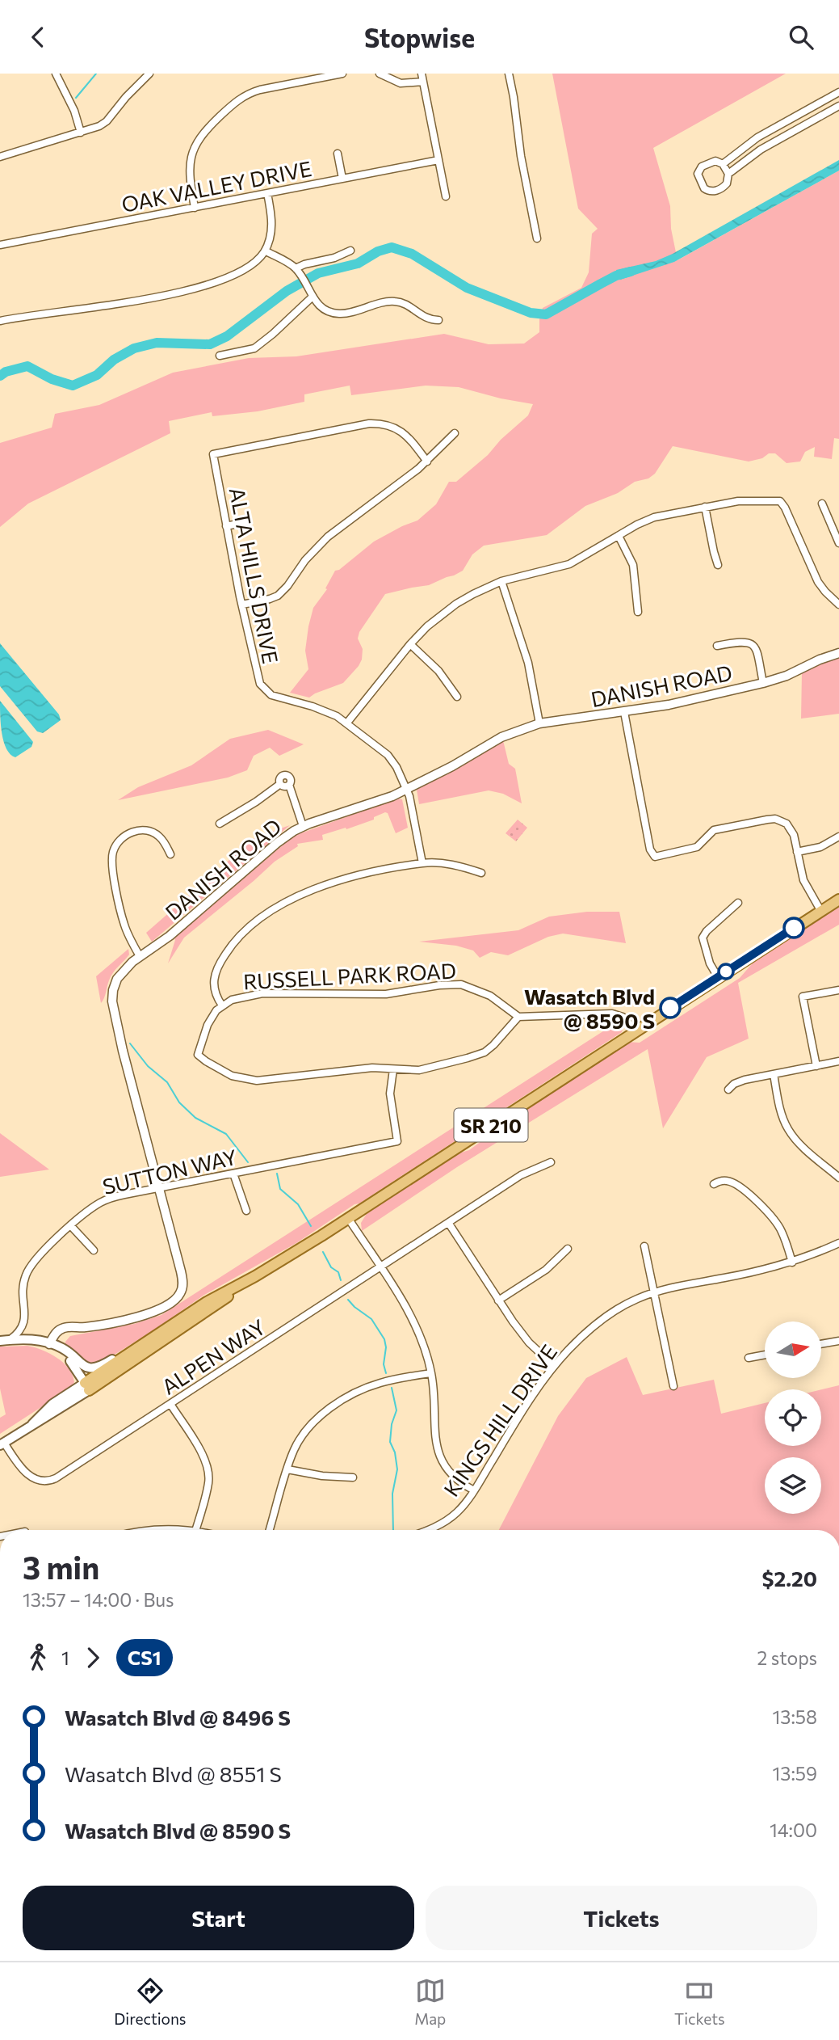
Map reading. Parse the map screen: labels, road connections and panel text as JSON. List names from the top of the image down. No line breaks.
{"streets":{"main road":["SR 210"],"street":["OAK VALLEY DRIVE","ALTA HILLS DRIVE","DANISH ROAD","RUSSELL PARK ROAD","SUTTON WAY","ALPEN WAY","KINGS HILL DRIVE"]},"crossings":[["ALTA HILLS DRIVE","DANISH ROAD"],["DANISH ROAD","SUTTON WAY"],["SR 210","ALPEN WAY"]],"places":["Wasatch Blvd @ 8590 S"],"lines":["bus line CS1"],"north":"right","page":{"header":"Stopwise","heading":["3 min","13:57 – 14:00 · Bus","$2.20"],"legs":["1","CS1","2 stops"],"list":[{"name":"Wasatch Blvd @ 8496 S","value":"13:58"},{"name":"Wasatch Blvd @ 8551 S","value":"13:59"},{"name":"Wasatch Blvd @ 8590 S","value":"14:00"}],"buttons":["Start","Tickets"],"tabs":["Directions","Map","Tickets"]}}
